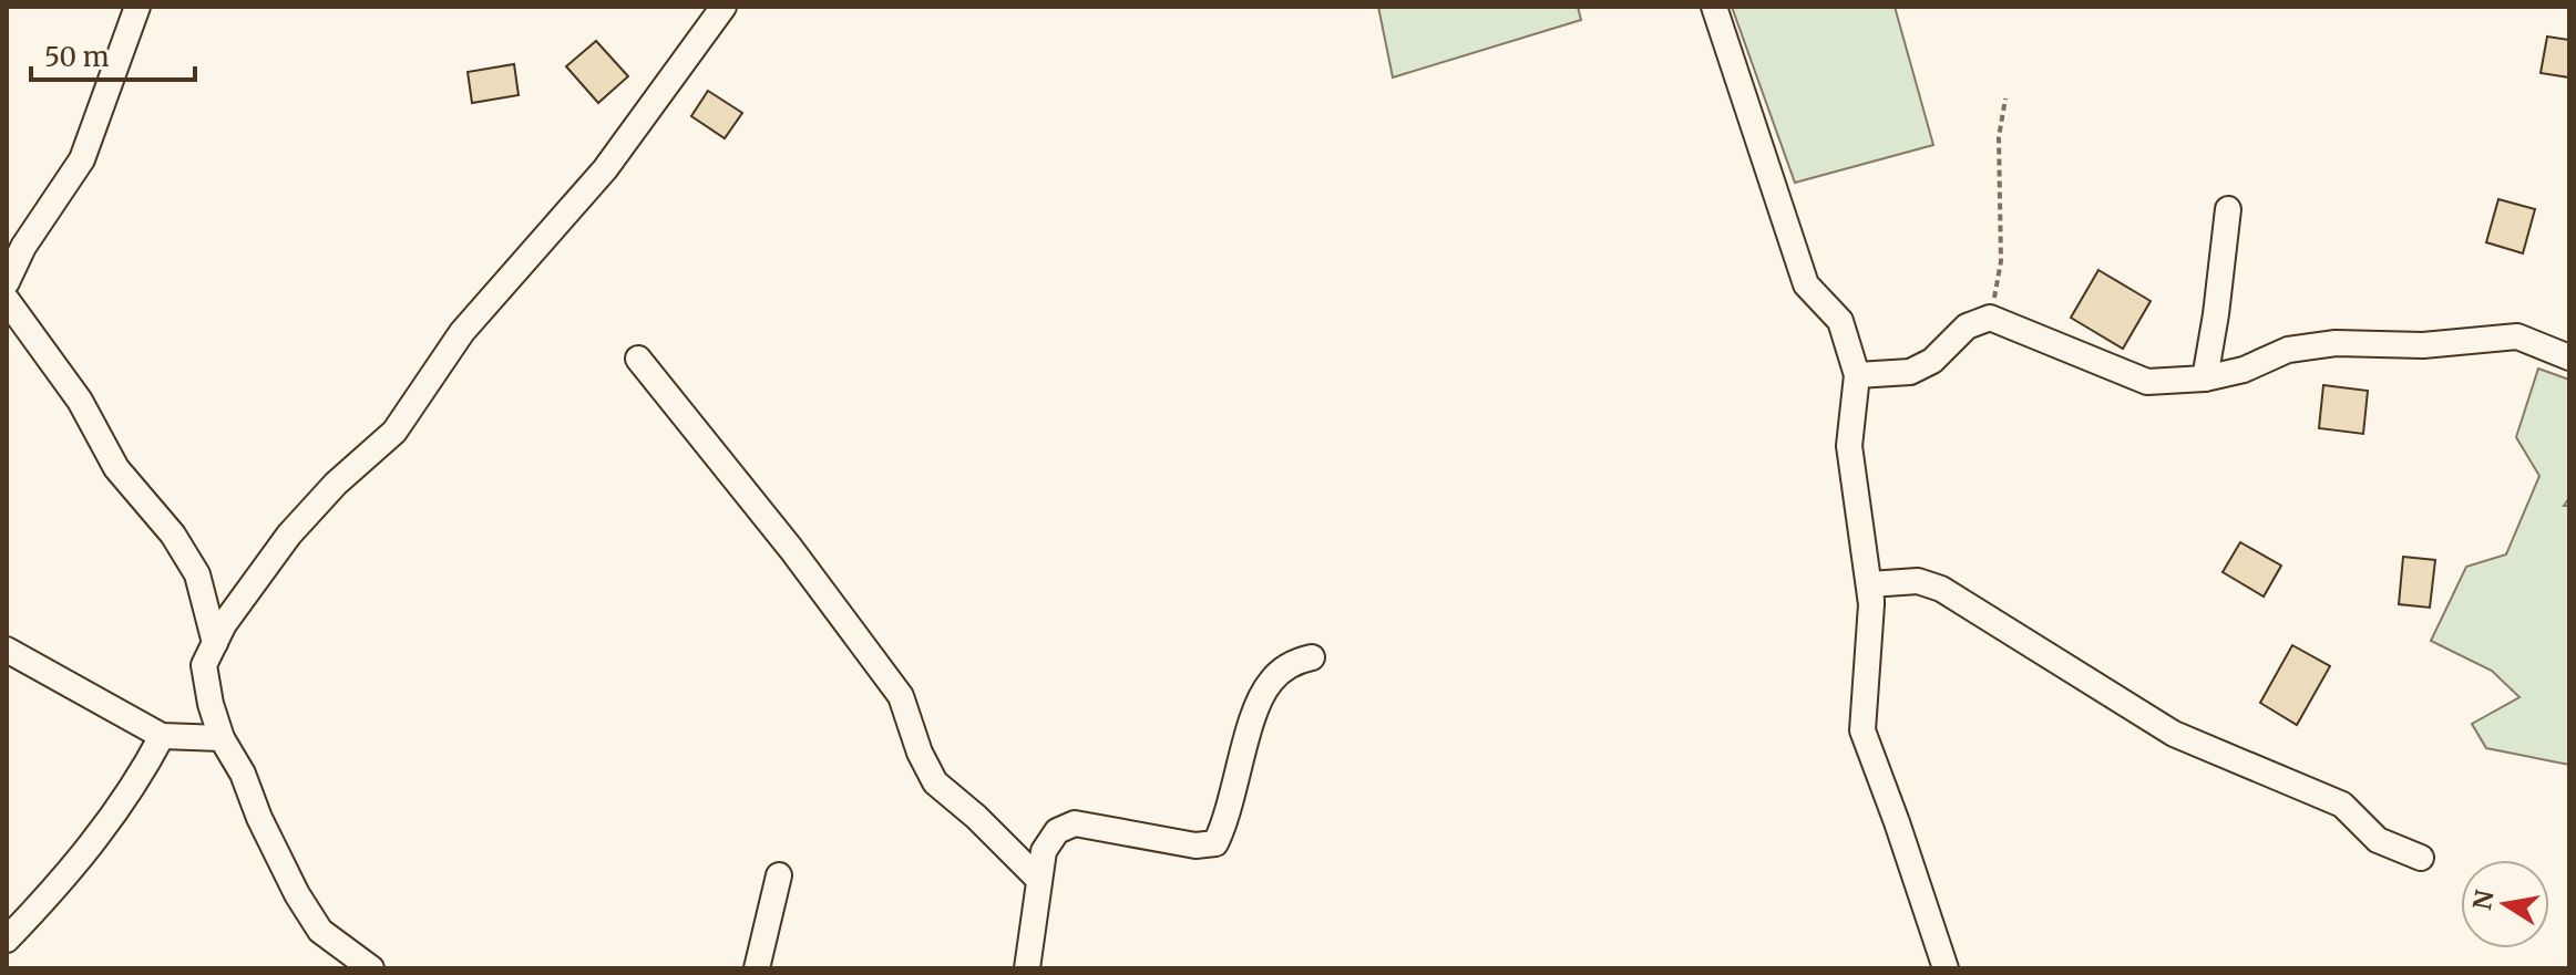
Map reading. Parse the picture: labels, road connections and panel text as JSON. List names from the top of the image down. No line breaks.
{"scale_bar":"50 m","north":"left"}
